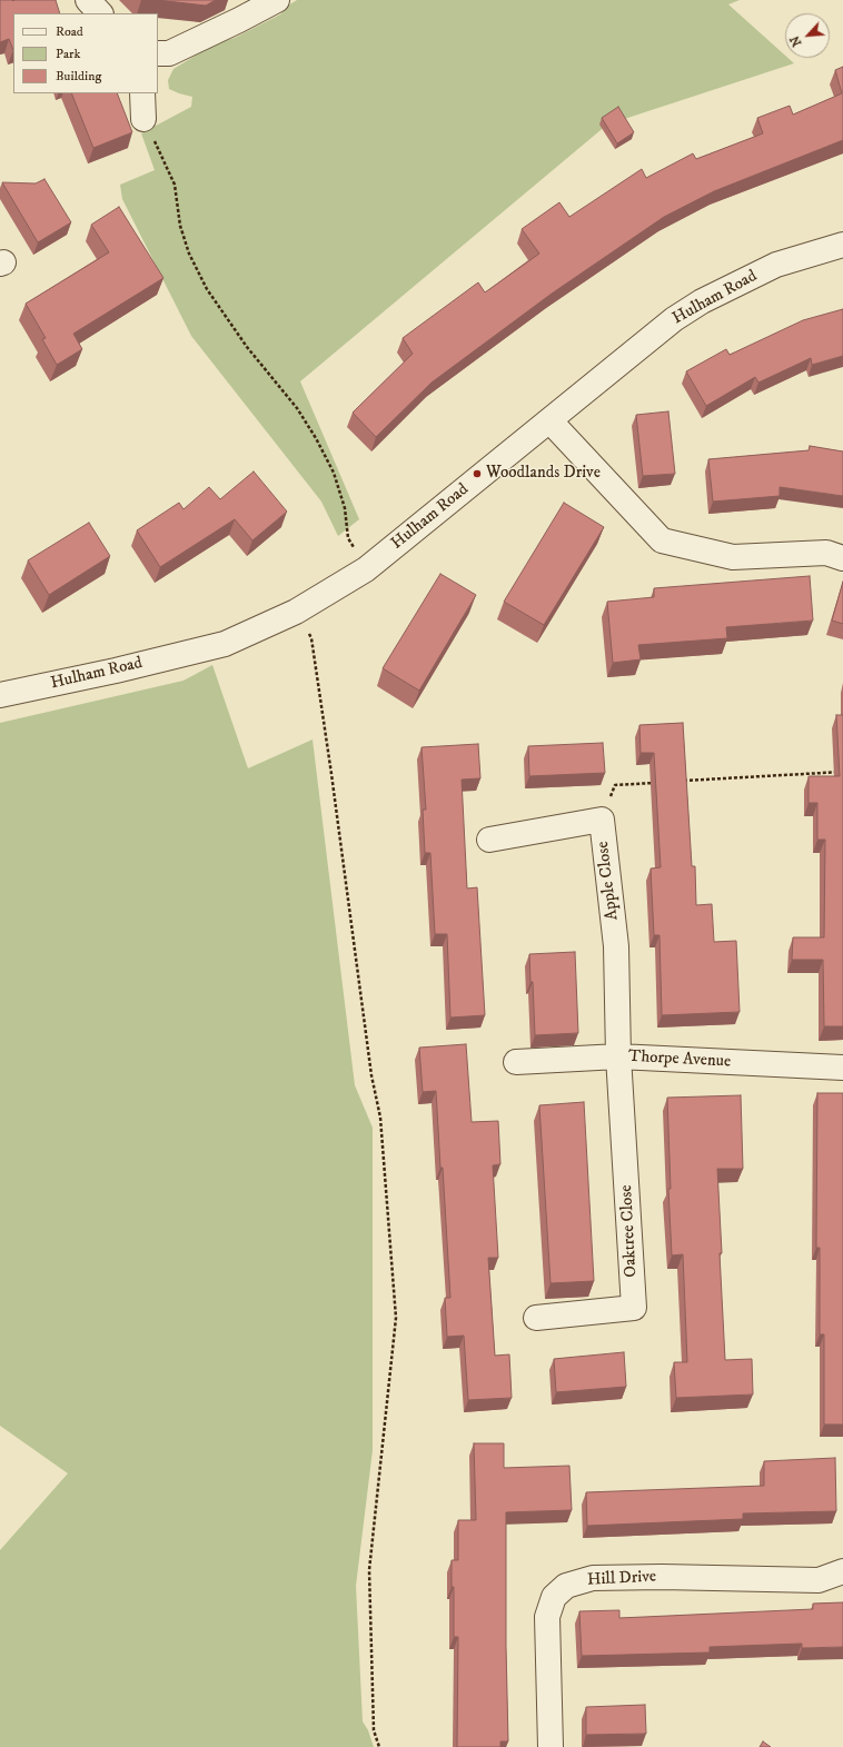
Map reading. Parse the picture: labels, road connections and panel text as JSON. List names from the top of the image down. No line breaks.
{"streets":{"street":["Hulham Road","Apple Close","Thorpe Avenue","Oaktree Close","Hill Drive"]},"crossings":[["Apple Close","Thorpe Avenue"],["Apple Close","Oaktree Close"],["Thorpe Avenue","Oaktree Close"]],"places":["Woodlands Drive"],"legend":["Road","Park","Building"],"north":"bottom left"}
